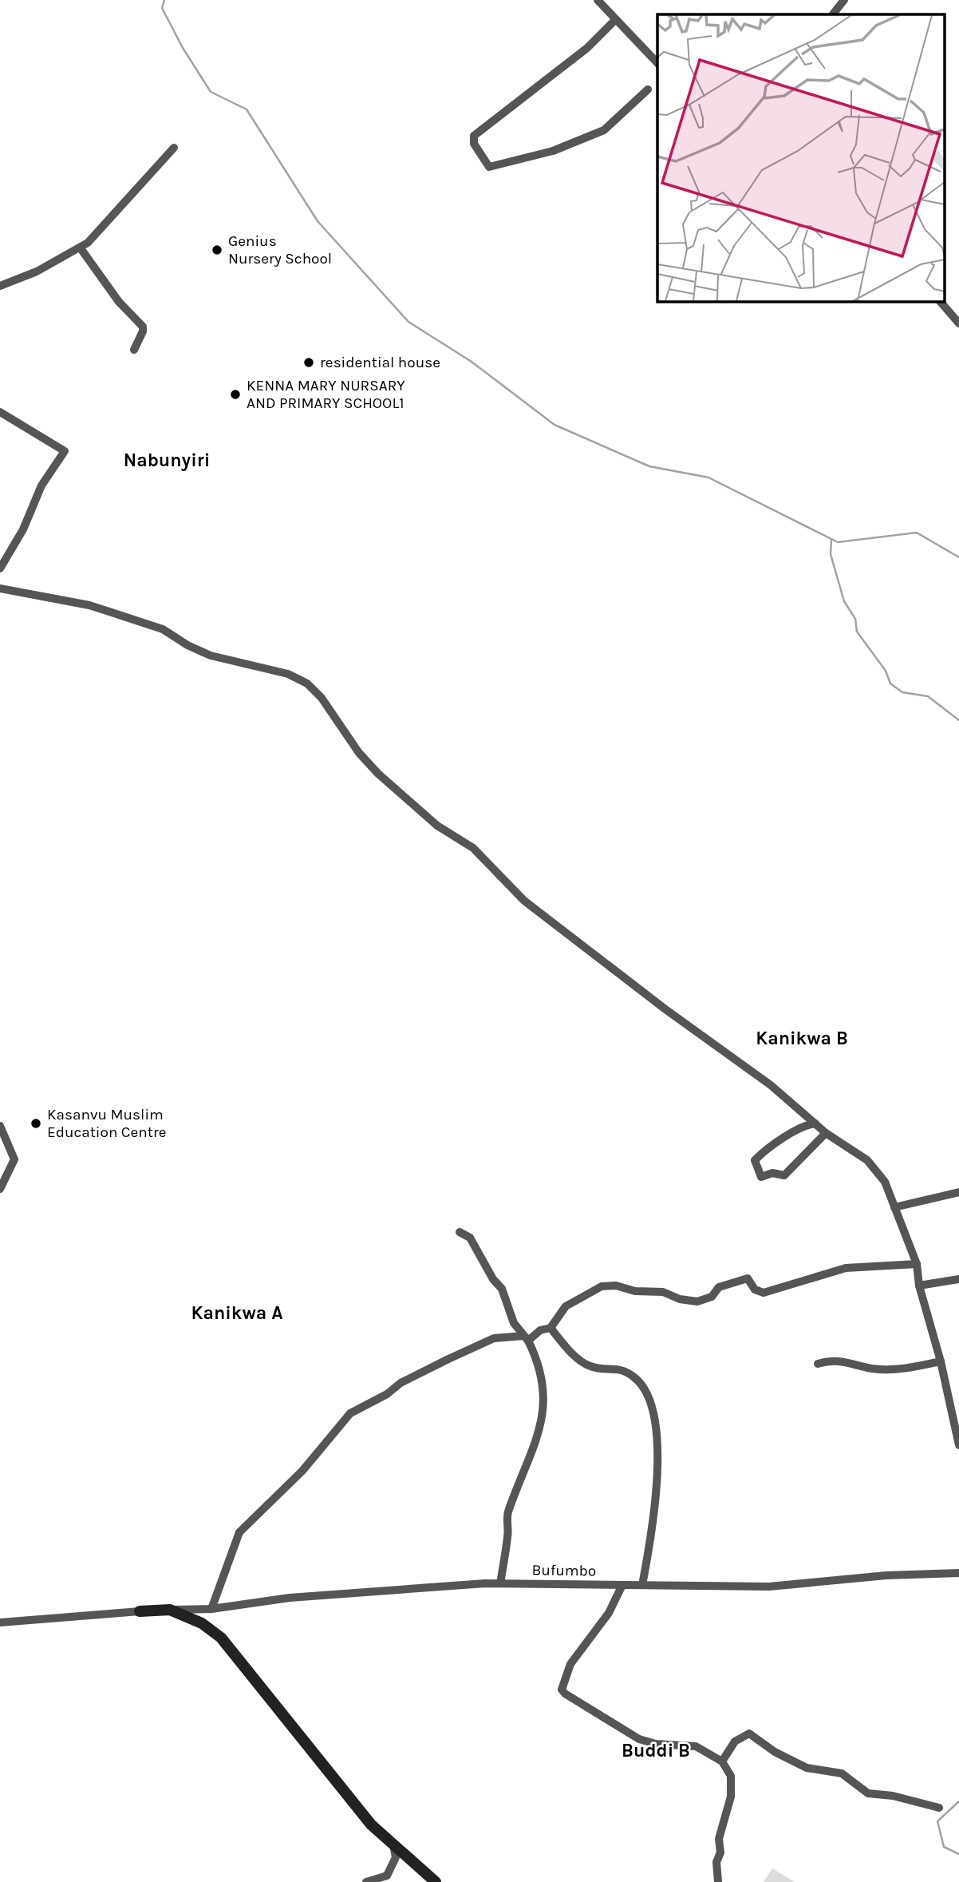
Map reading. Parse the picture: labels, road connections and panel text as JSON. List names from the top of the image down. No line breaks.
{"streets":{"street":["Bufumbo"]},"districts":["Nabunyiri","Kanikwa B","Kanikwa A","Buddi B"],"places":["Genius Nursery School","residential house","KENNA MARY NURSARY AND PRIMARY SCHOOL1","Kasanvu Muslim Education Centre"]}
